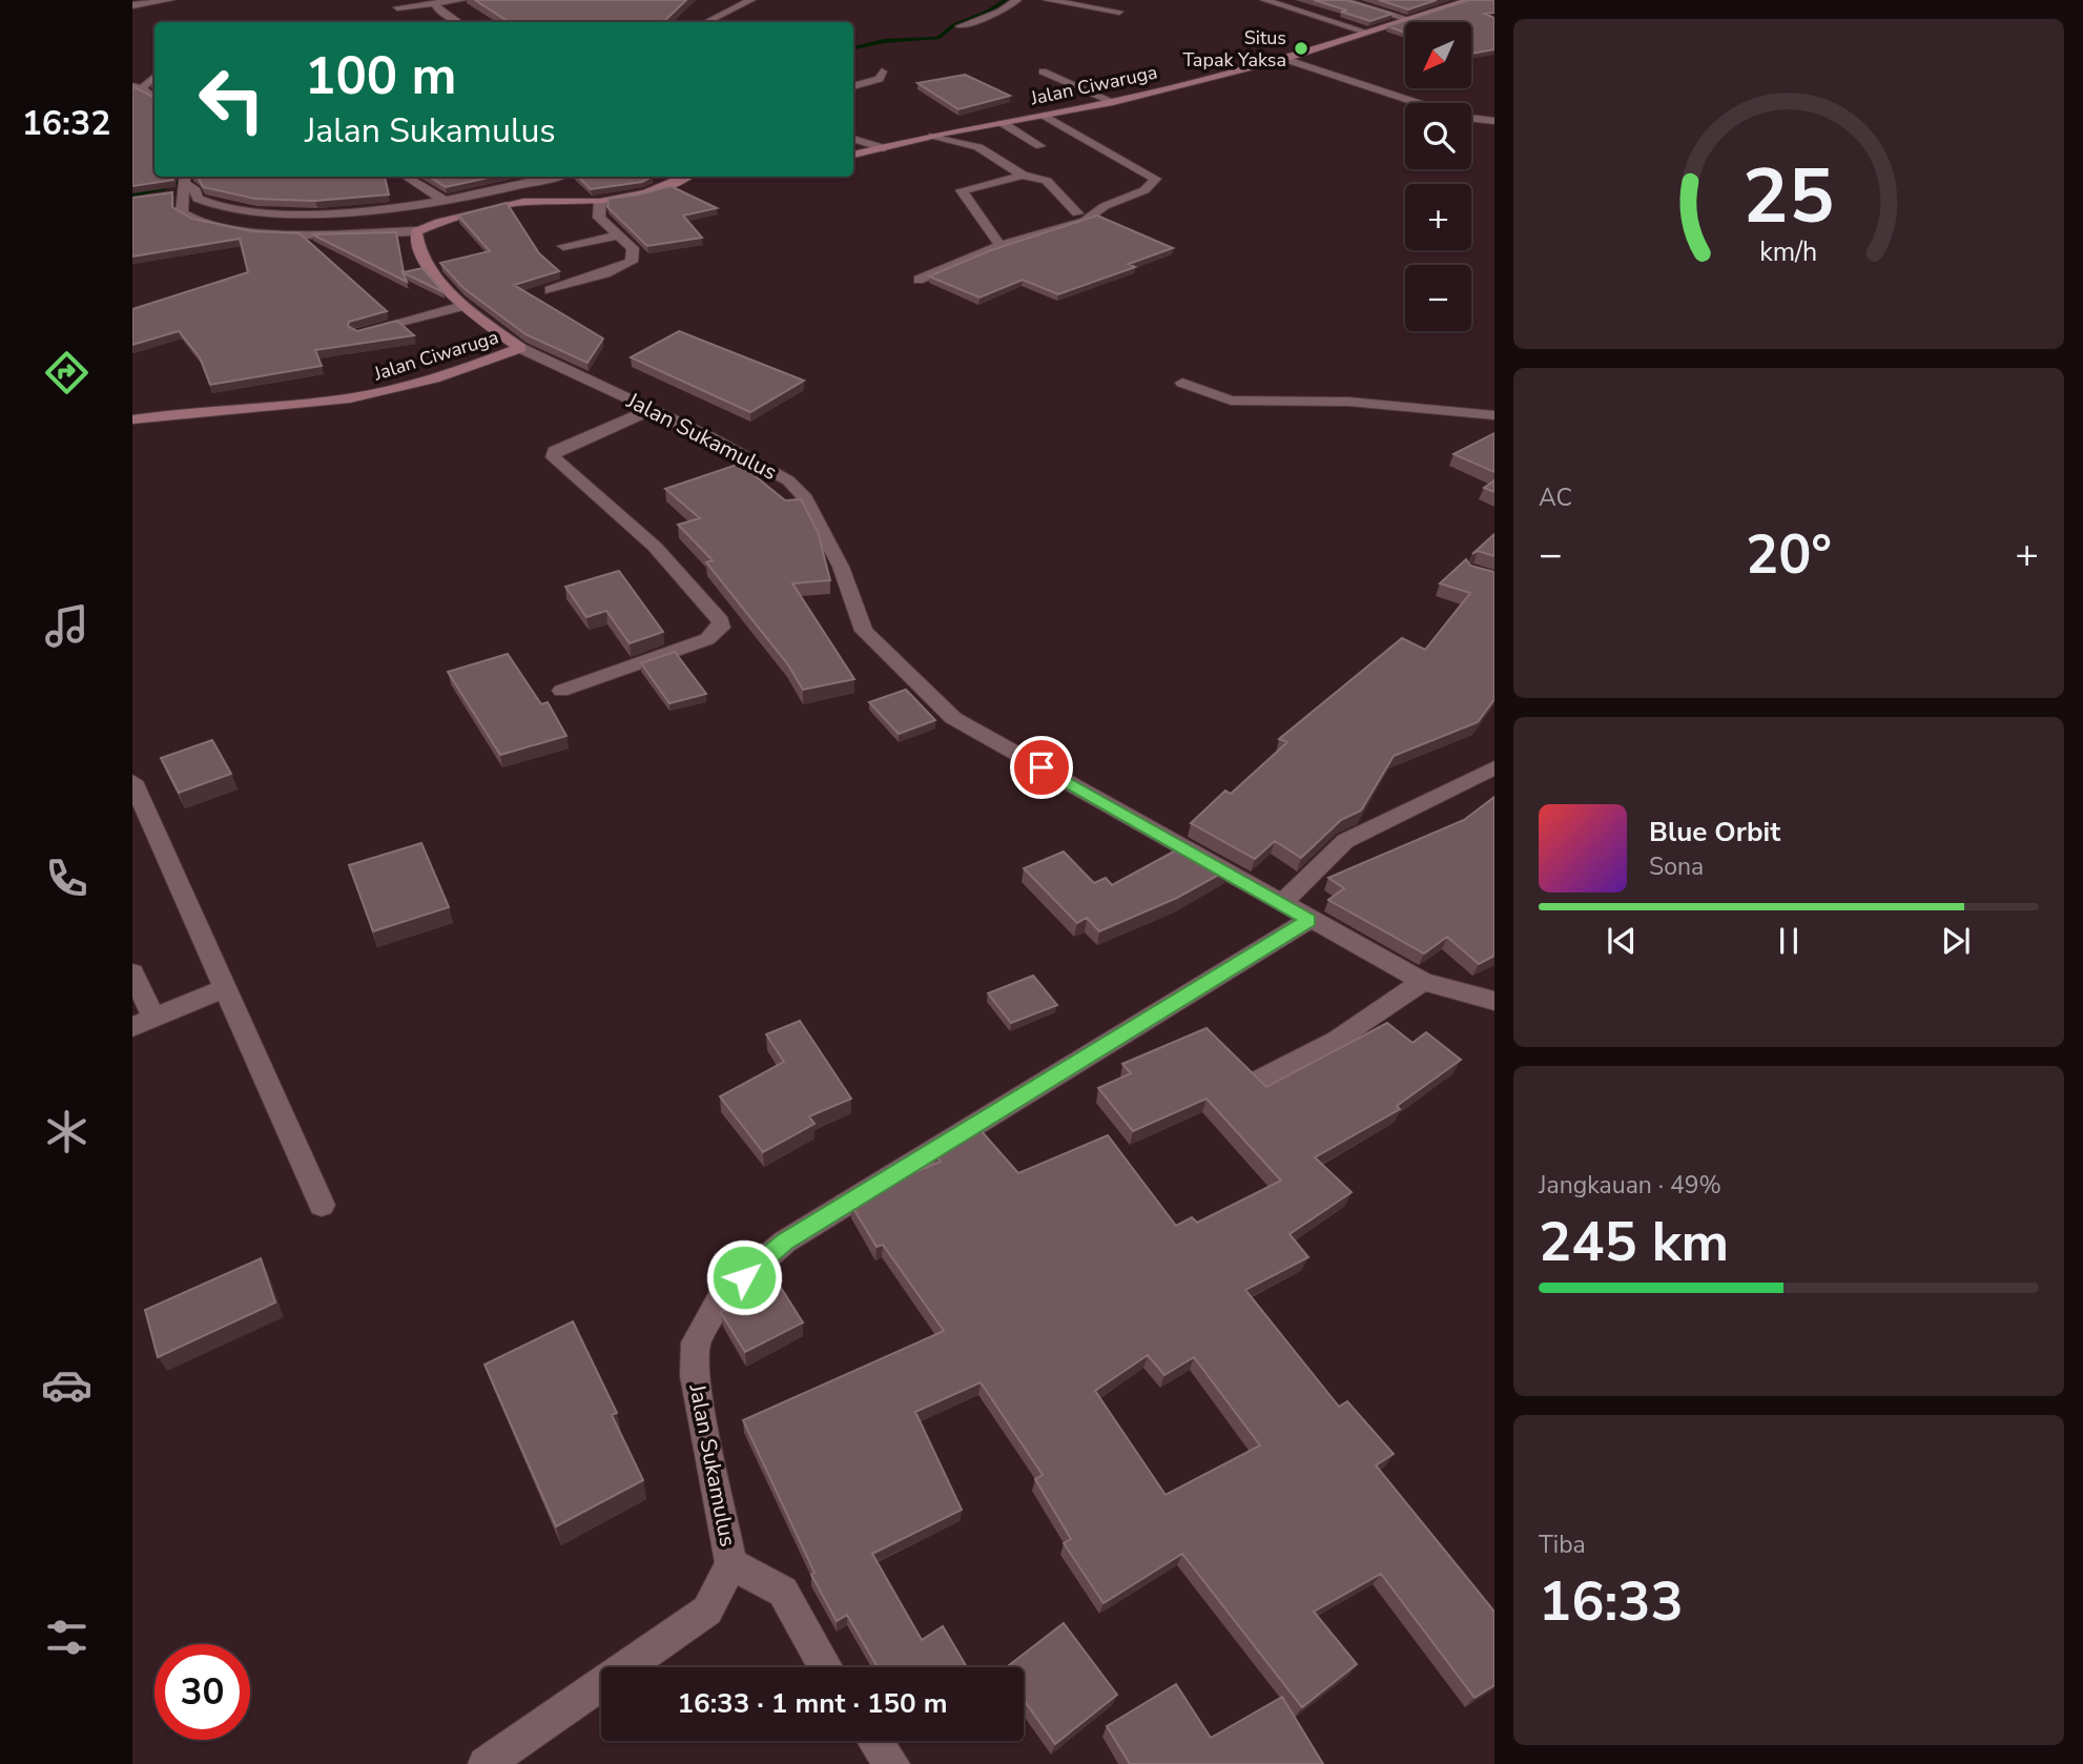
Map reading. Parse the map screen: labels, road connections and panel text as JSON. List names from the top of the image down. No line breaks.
{"streets":{"street":["Jalan Ciwaruga","Jalan Sukamulus"]},"crossings":[["Jalan Ciwaruga","Jalan Sukamulus"]],"places":["Situs Tapak Yaksa"],"north":"bottom left","page":{"tabs":"16:32","map_buttons":["+","−"],"turn":["100 m","Jalan Sukamulus"],"tile":["AC",["Jangkauan · 49%","245 km"],["Tiba","16:33"]],"heat":["−","20°","+"],"song":["Blue Orbit","Sona"],"limit":"30","trip":"16:33 · 1 mnt · 150 m","gauge":["25","km/h"]}}
